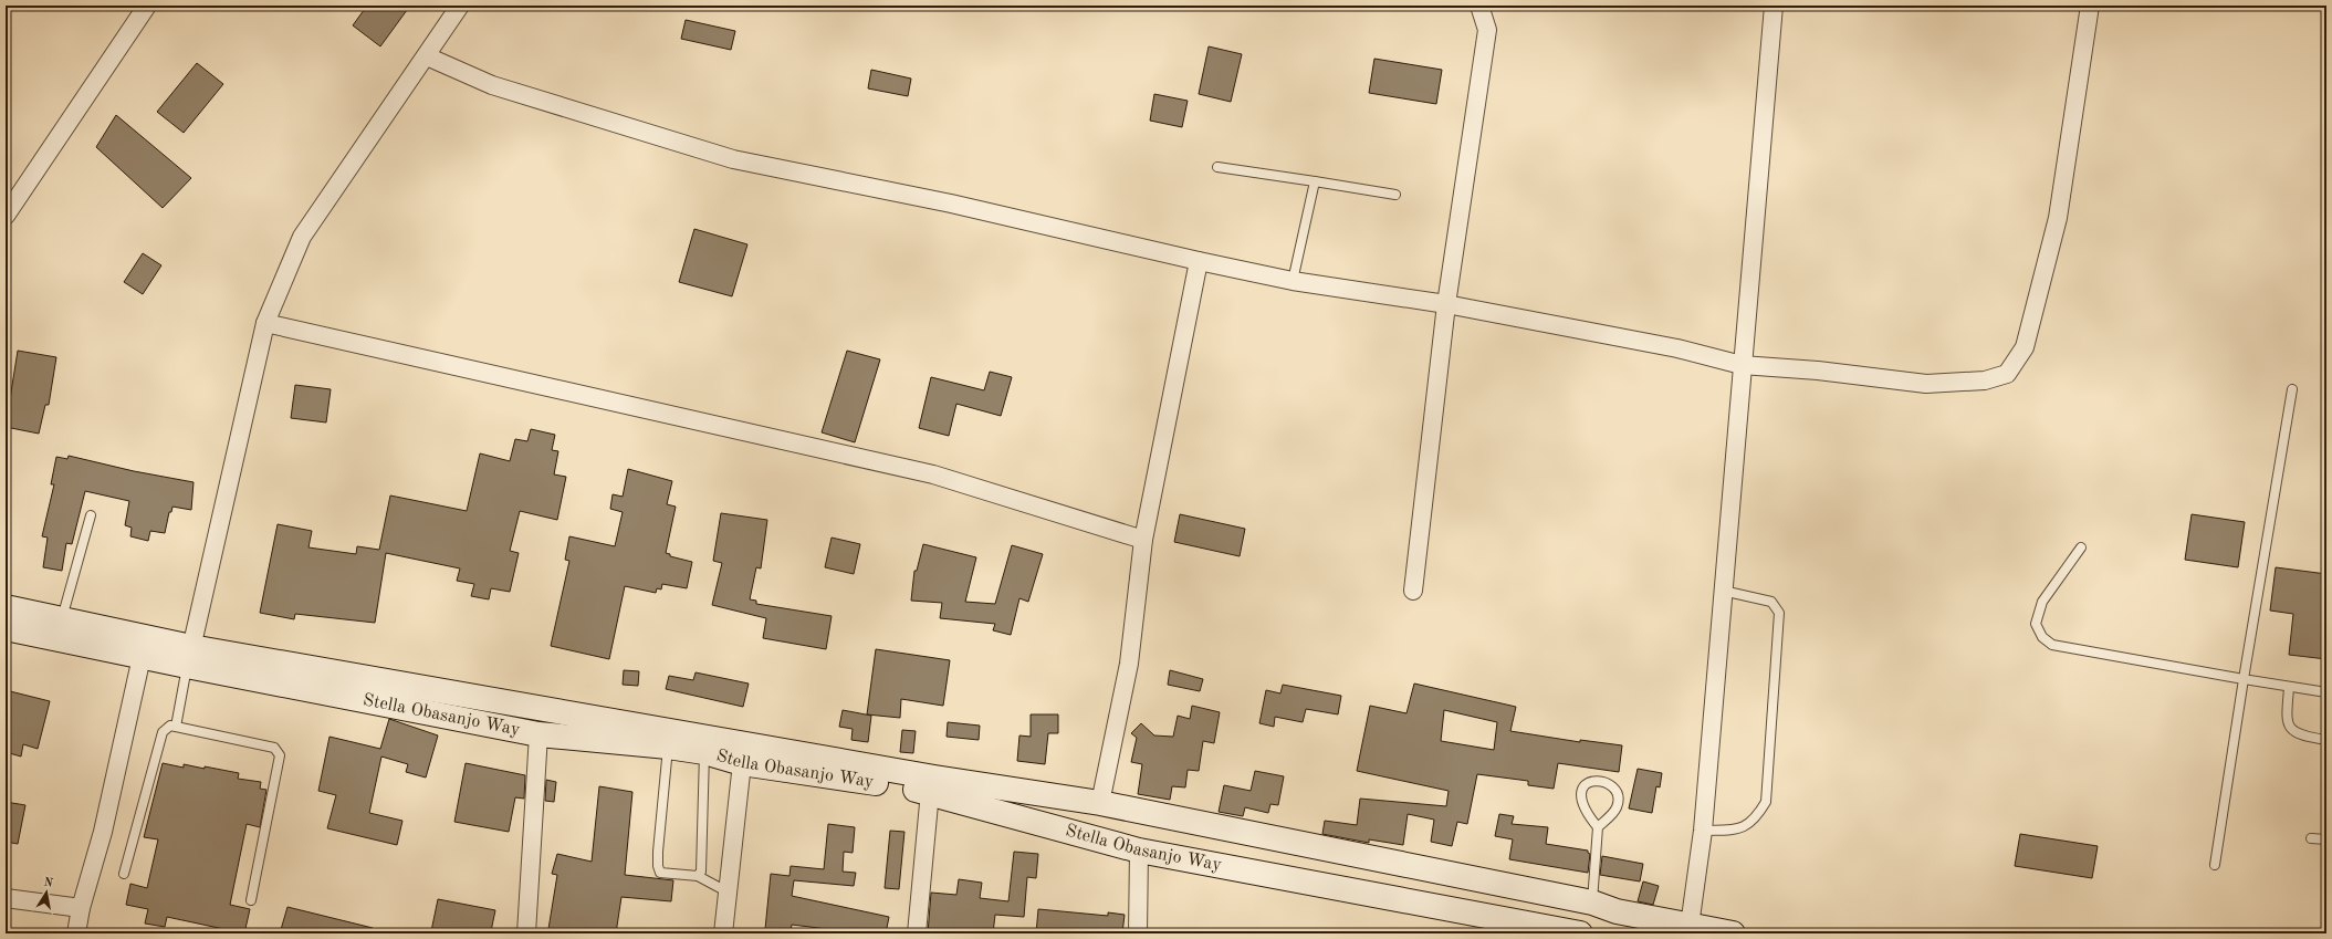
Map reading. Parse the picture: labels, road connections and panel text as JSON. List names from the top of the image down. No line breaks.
{"streets":{"street":["Stella Obasanjo Way"]},"north":"top"}
